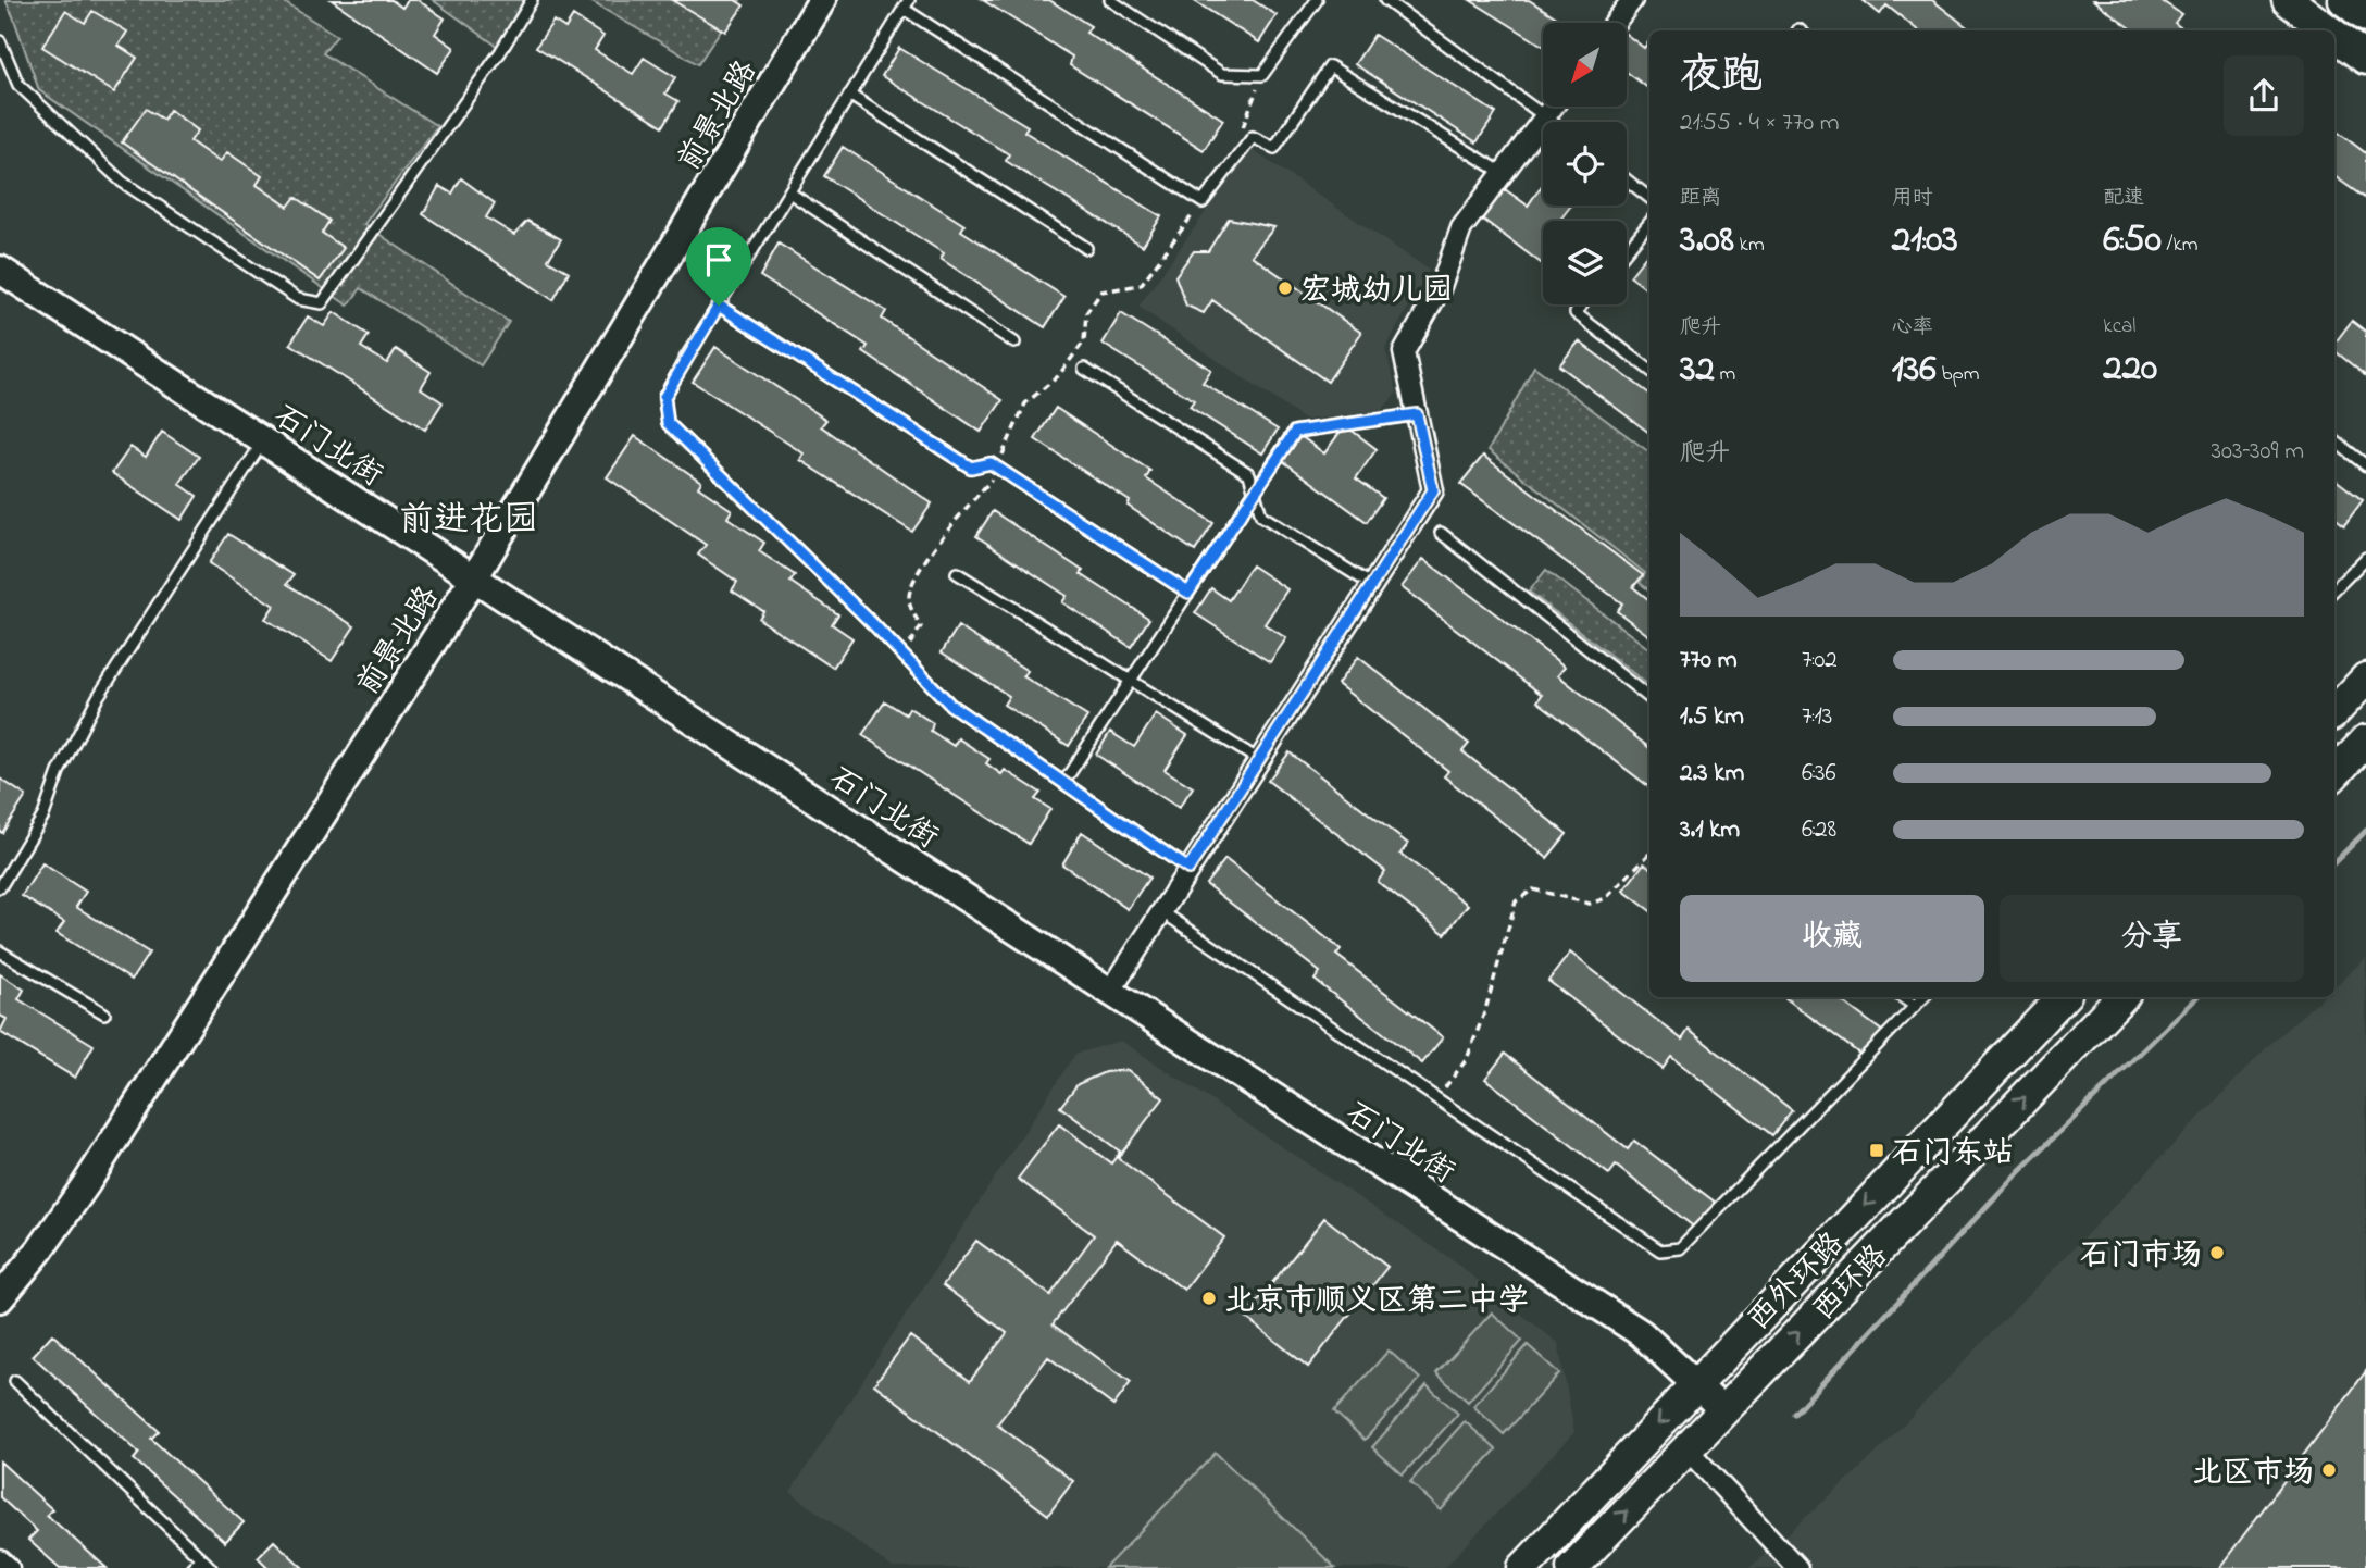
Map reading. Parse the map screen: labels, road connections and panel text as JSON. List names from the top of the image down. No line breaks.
{"streets":{"main road":["西外环路","西环路"],"street":["前景北路","石门北街"]},"crossings":[["前景北路","石门北街"],["石门北街","西外环路"],["石门北街","西环路"]],"one_way":["西外环路","西环路"],"districts":["前进花园"],"places":{"other":["宏城幼儿园","石门市场","北京市顺义区第二中学","北区市场"],"transit":["石门东站"]},"north":"bottom left","page":{"heading":["夜跑","21:55 · 4 × 770 m"],"stats":[["距离","3.08 km"],["用时","21:03"],["配速","6:50 /km"],["爬升","32 m"],["心率","136 bpm"],["kcal","220"]],"chart":["爬升","303–309 m"],"list":[{"name":"770 m","note":"7:02"},{"name":"1.5 km","note":"7:13"},{"name":"2.3 km","note":"6:36"},{"name":"3.1 km","note":"6:28"}],"buttons":["收藏","分享"]}}
